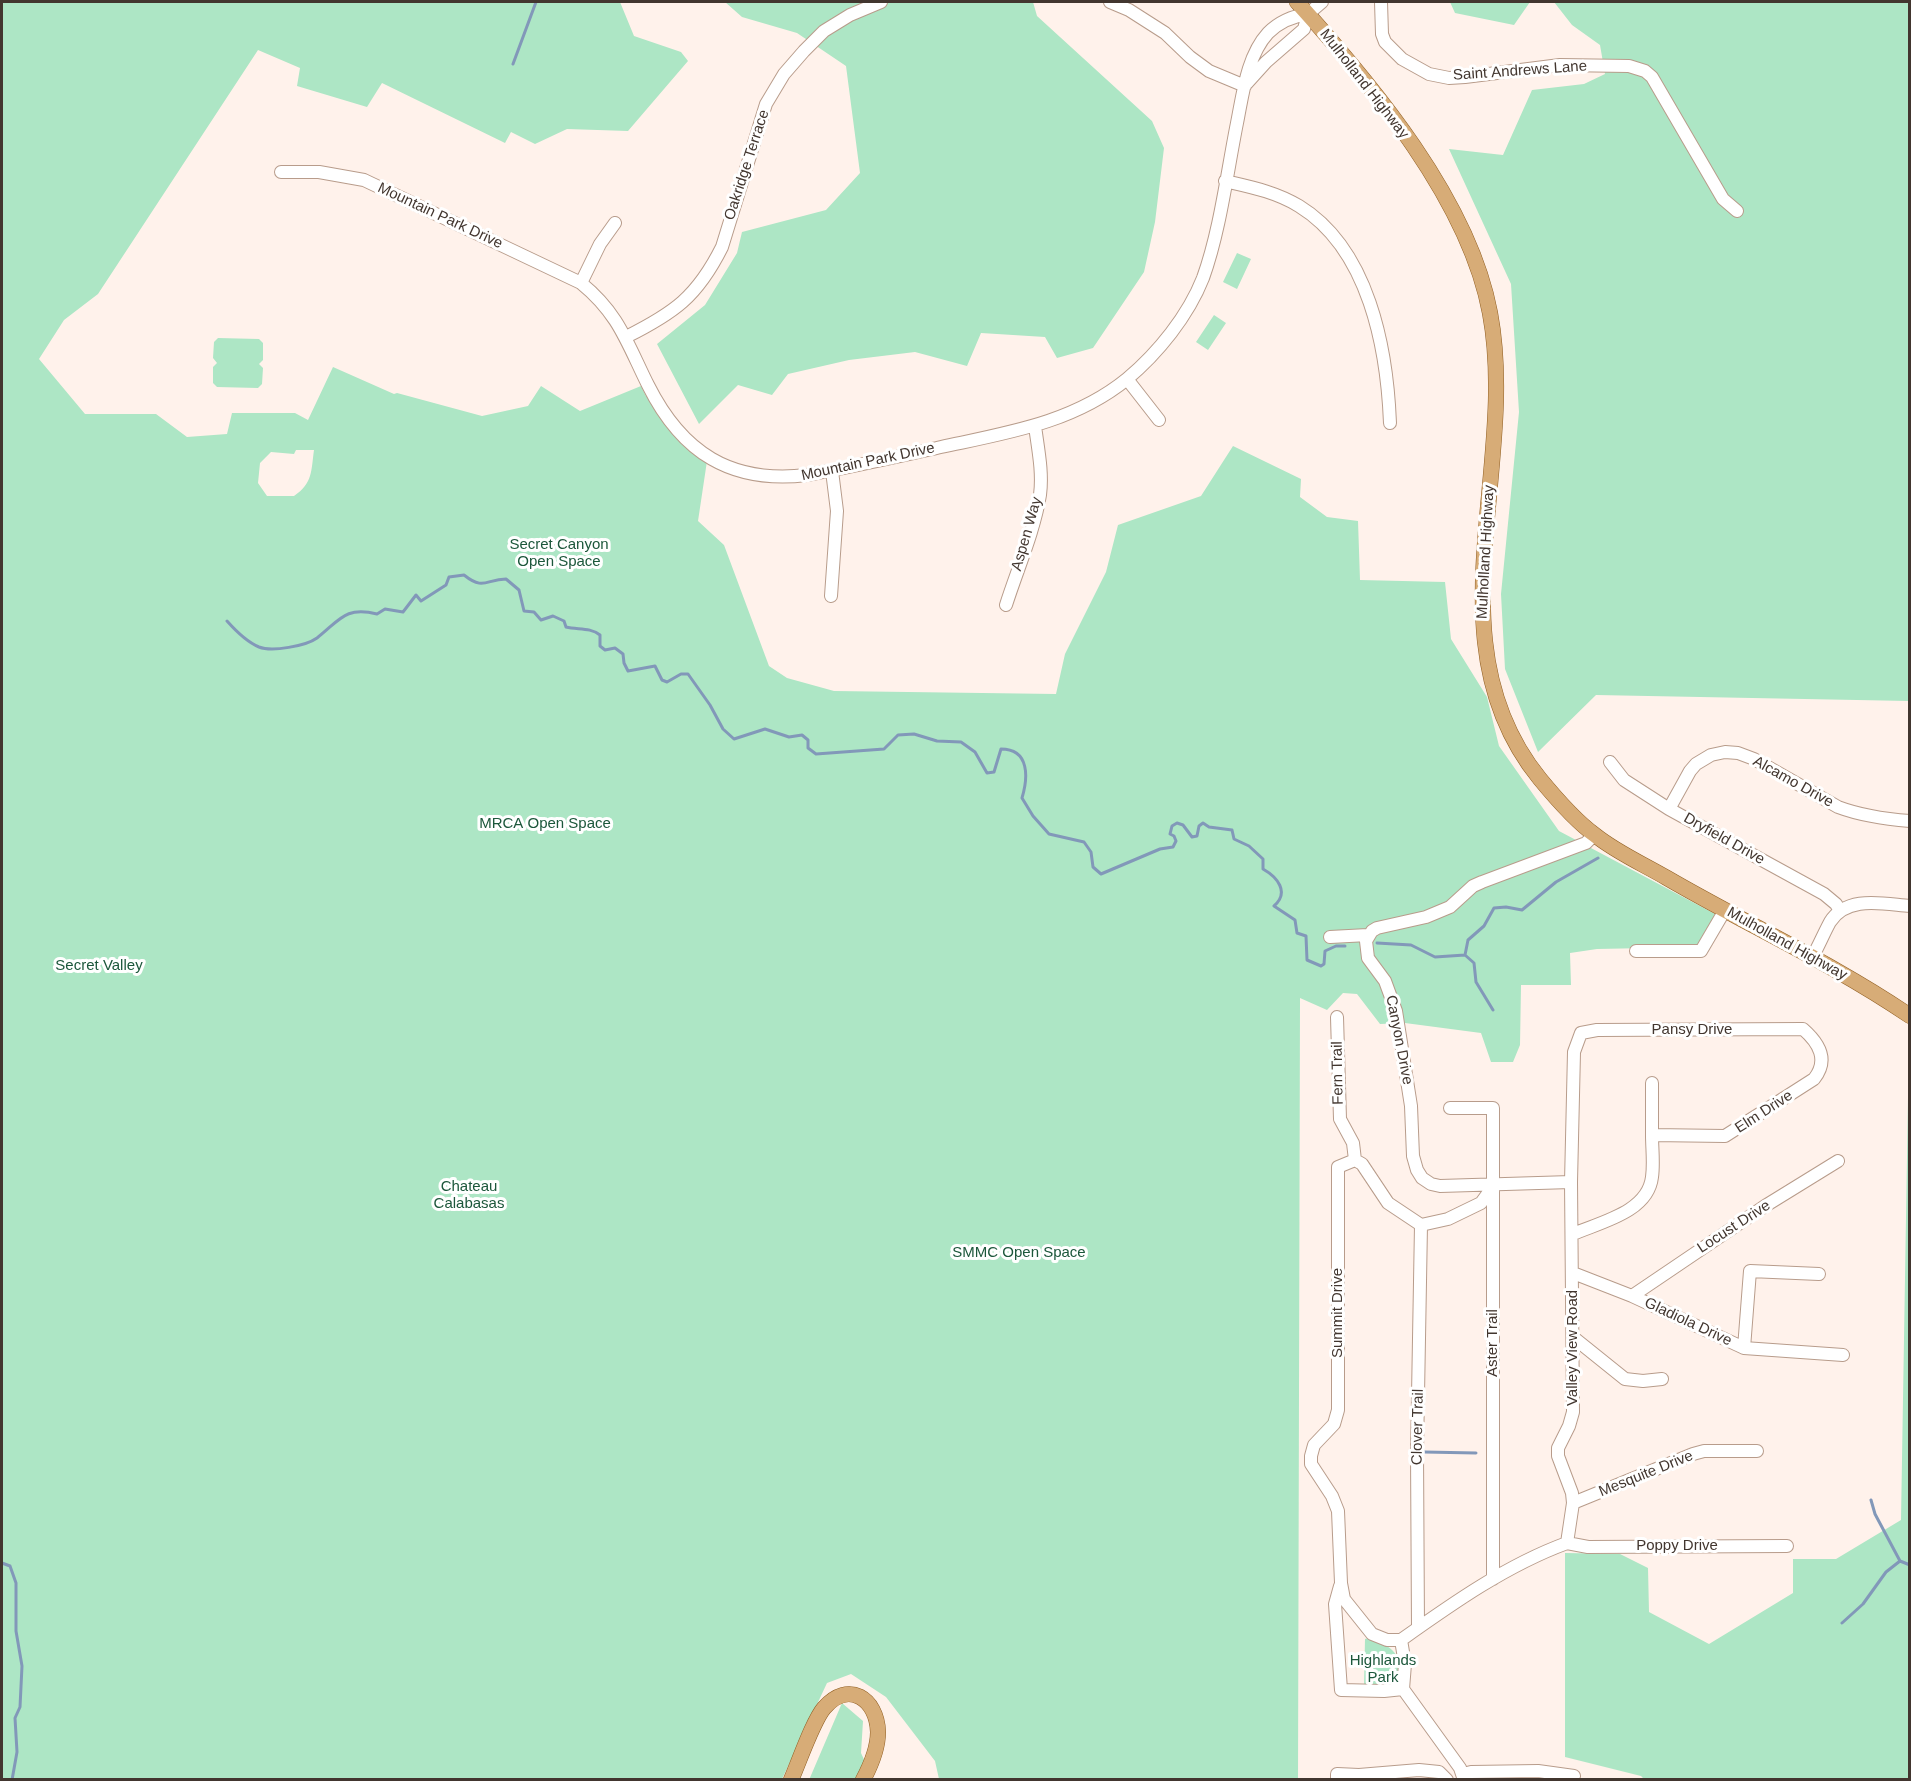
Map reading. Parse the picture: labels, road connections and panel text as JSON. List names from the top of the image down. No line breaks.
{"streets":{"main road":["Mulholland Highway"],"street":["Saint Andrews Lane","Oakridge Terrace","Mountain Park Drive","Aspen Way","Alcamo Drive","Dryfield Drive","Pansy Drive","Canyon Drive","Fern Trail","Elm Drive","Locust Drive","Summit Drive","Gladiola Drive","Aster Trail","Valley View Road","Clover Trail","Mesquite Drive","Poppy Drive"]},"crossings":[["Mulholland Highway","Mountain Park Drive"],["Oakridge Terrace","Mountain Park Drive"],["Mountain Park Drive","Aspen Way"],["Alcamo Drive","Dryfield Drive"],["Pansy Drive","Elm Drive"],["Pansy Drive","Valley View Road"],["Canyon Drive","Aster Trail"],["Canyon Drive","Valley View Road"],["Fern Trail","Summit Drive"],["Locust Drive","Gladiola Drive"],["Gladiola Drive","Valley View Road"],["Valley View Road","Mesquite Drive"],["Valley View Road","Poppy Drive"]],"parks":["Secret Canyon Open Space","MRCA Open Space","Secret Valley","Chateau Calabasas","SMMC Open Space","Highlands Park"]}
